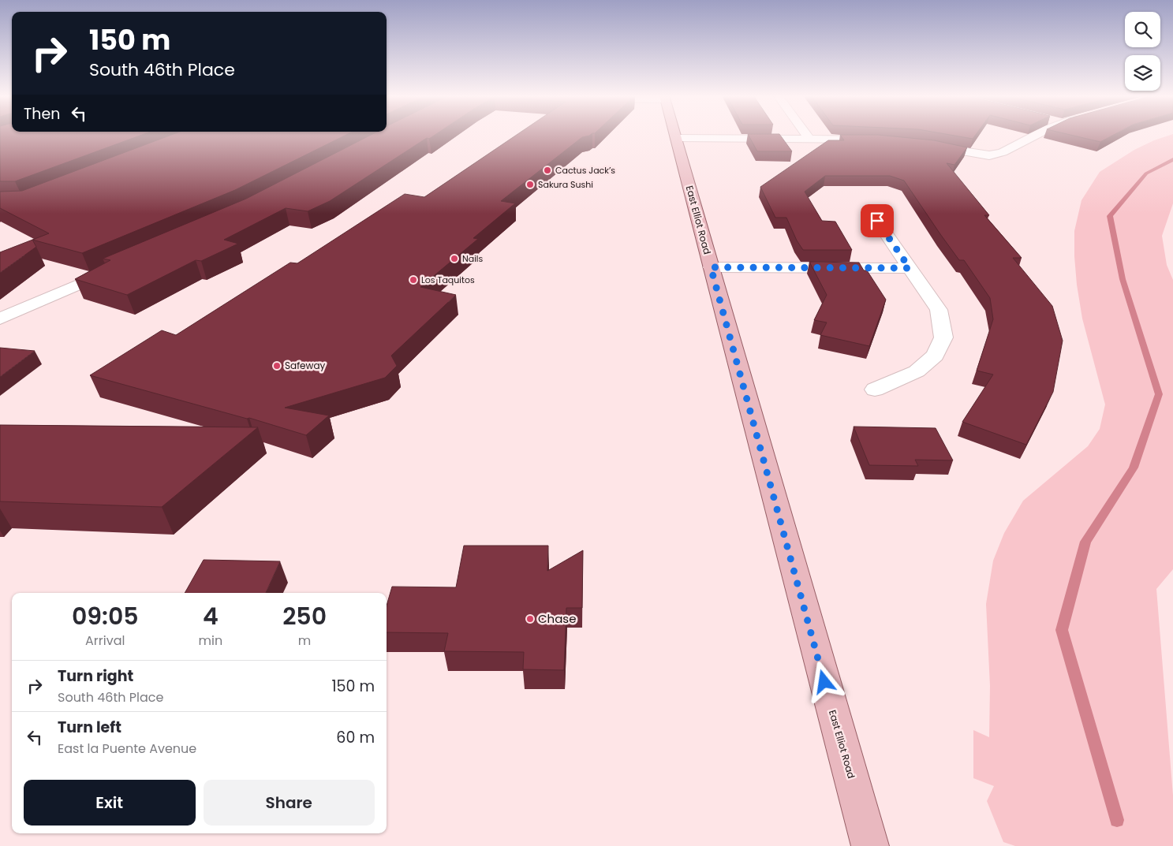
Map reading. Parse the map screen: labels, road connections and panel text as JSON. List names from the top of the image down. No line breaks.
{"streets":{"main road":["East Elliot Road"]},"places":["Cactus Jack’s","Sakura Sushi","Nails","Los Taquitos","Safeway","Chase"],"page":{"turn":["150 m","South 46th Place"],"then":"Then","eta":["09:05","Arrival","4","min","250","m"],"list":[{"name":"Turn right","note":"South 46th Place","value":"150 m"},{"name":"Turn left","note":"East la Puente Avenue","value":"60 m"}],"buttons":["Exit","Share"]}}
